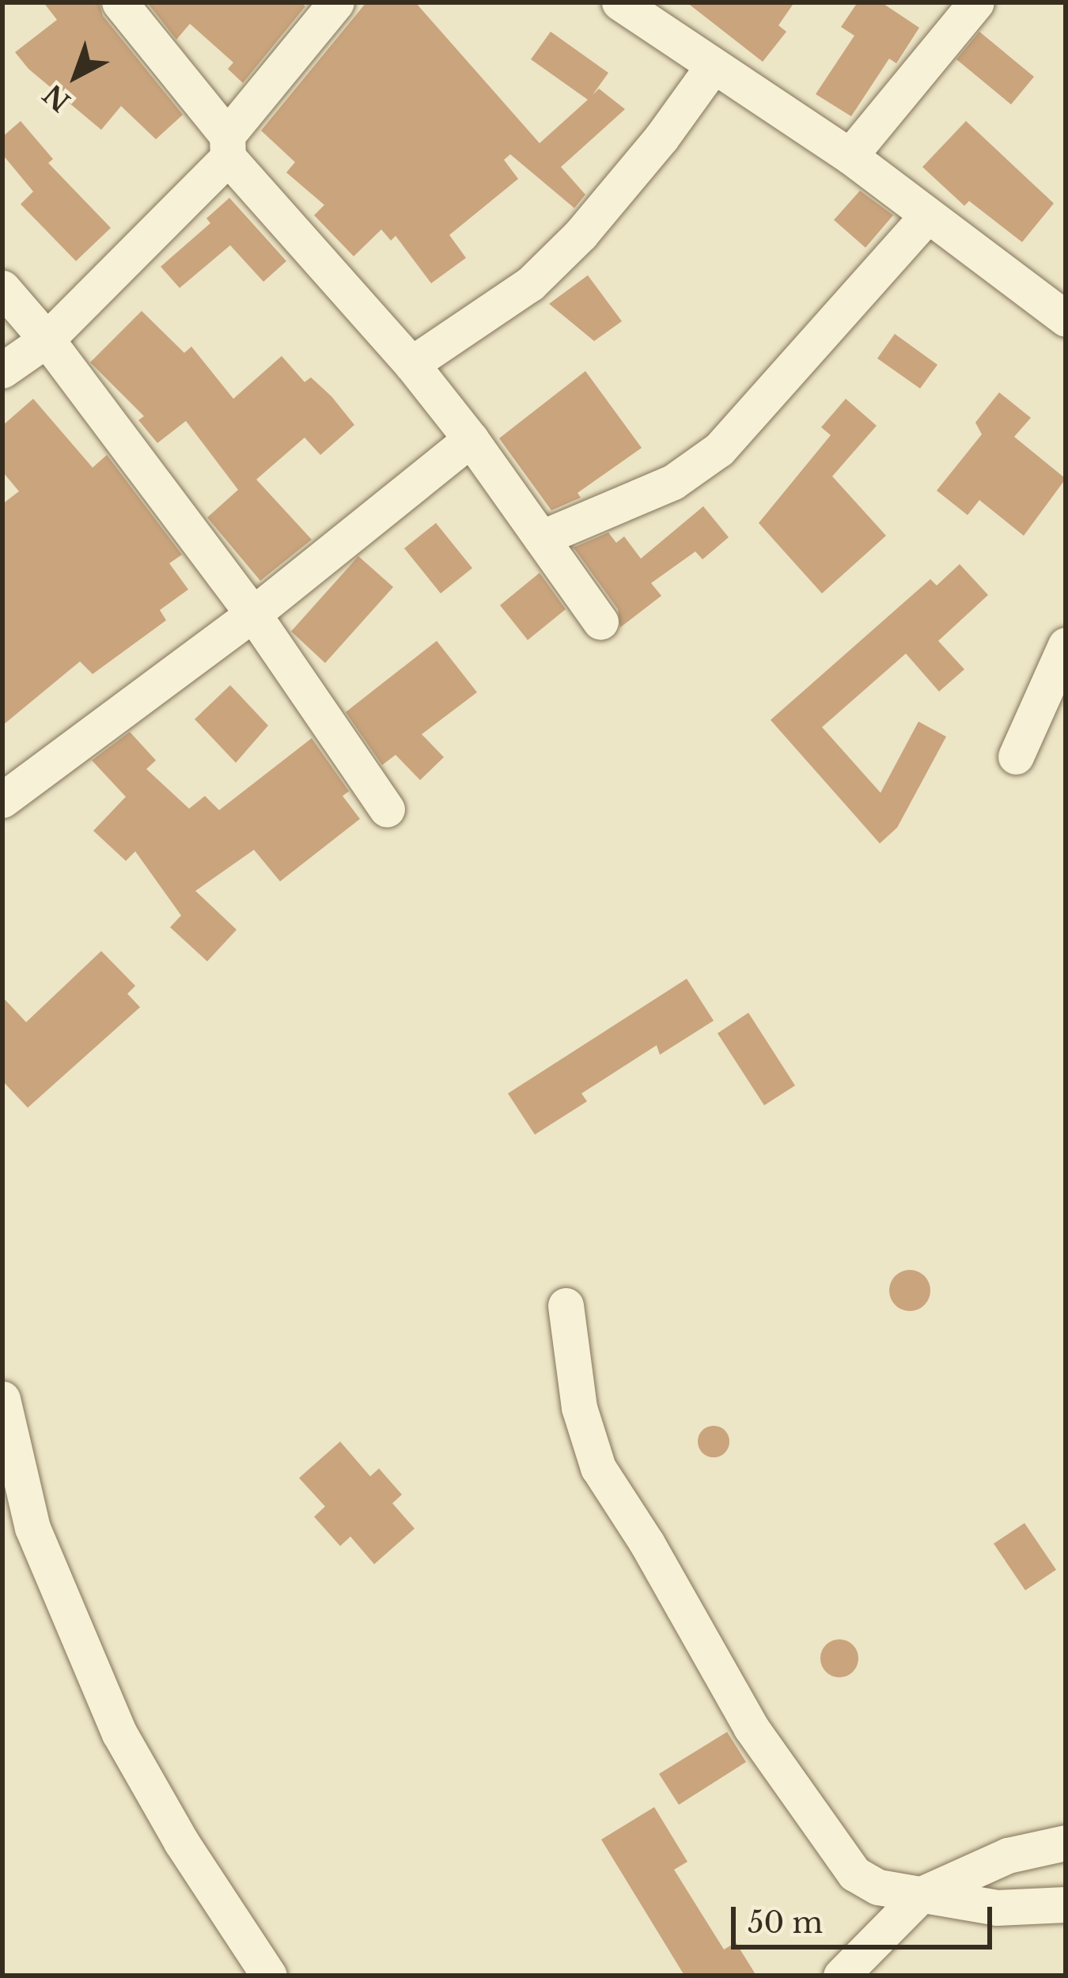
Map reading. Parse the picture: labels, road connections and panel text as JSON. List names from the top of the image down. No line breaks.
{"scale_bar":"50 m","north":"bottom left"}
